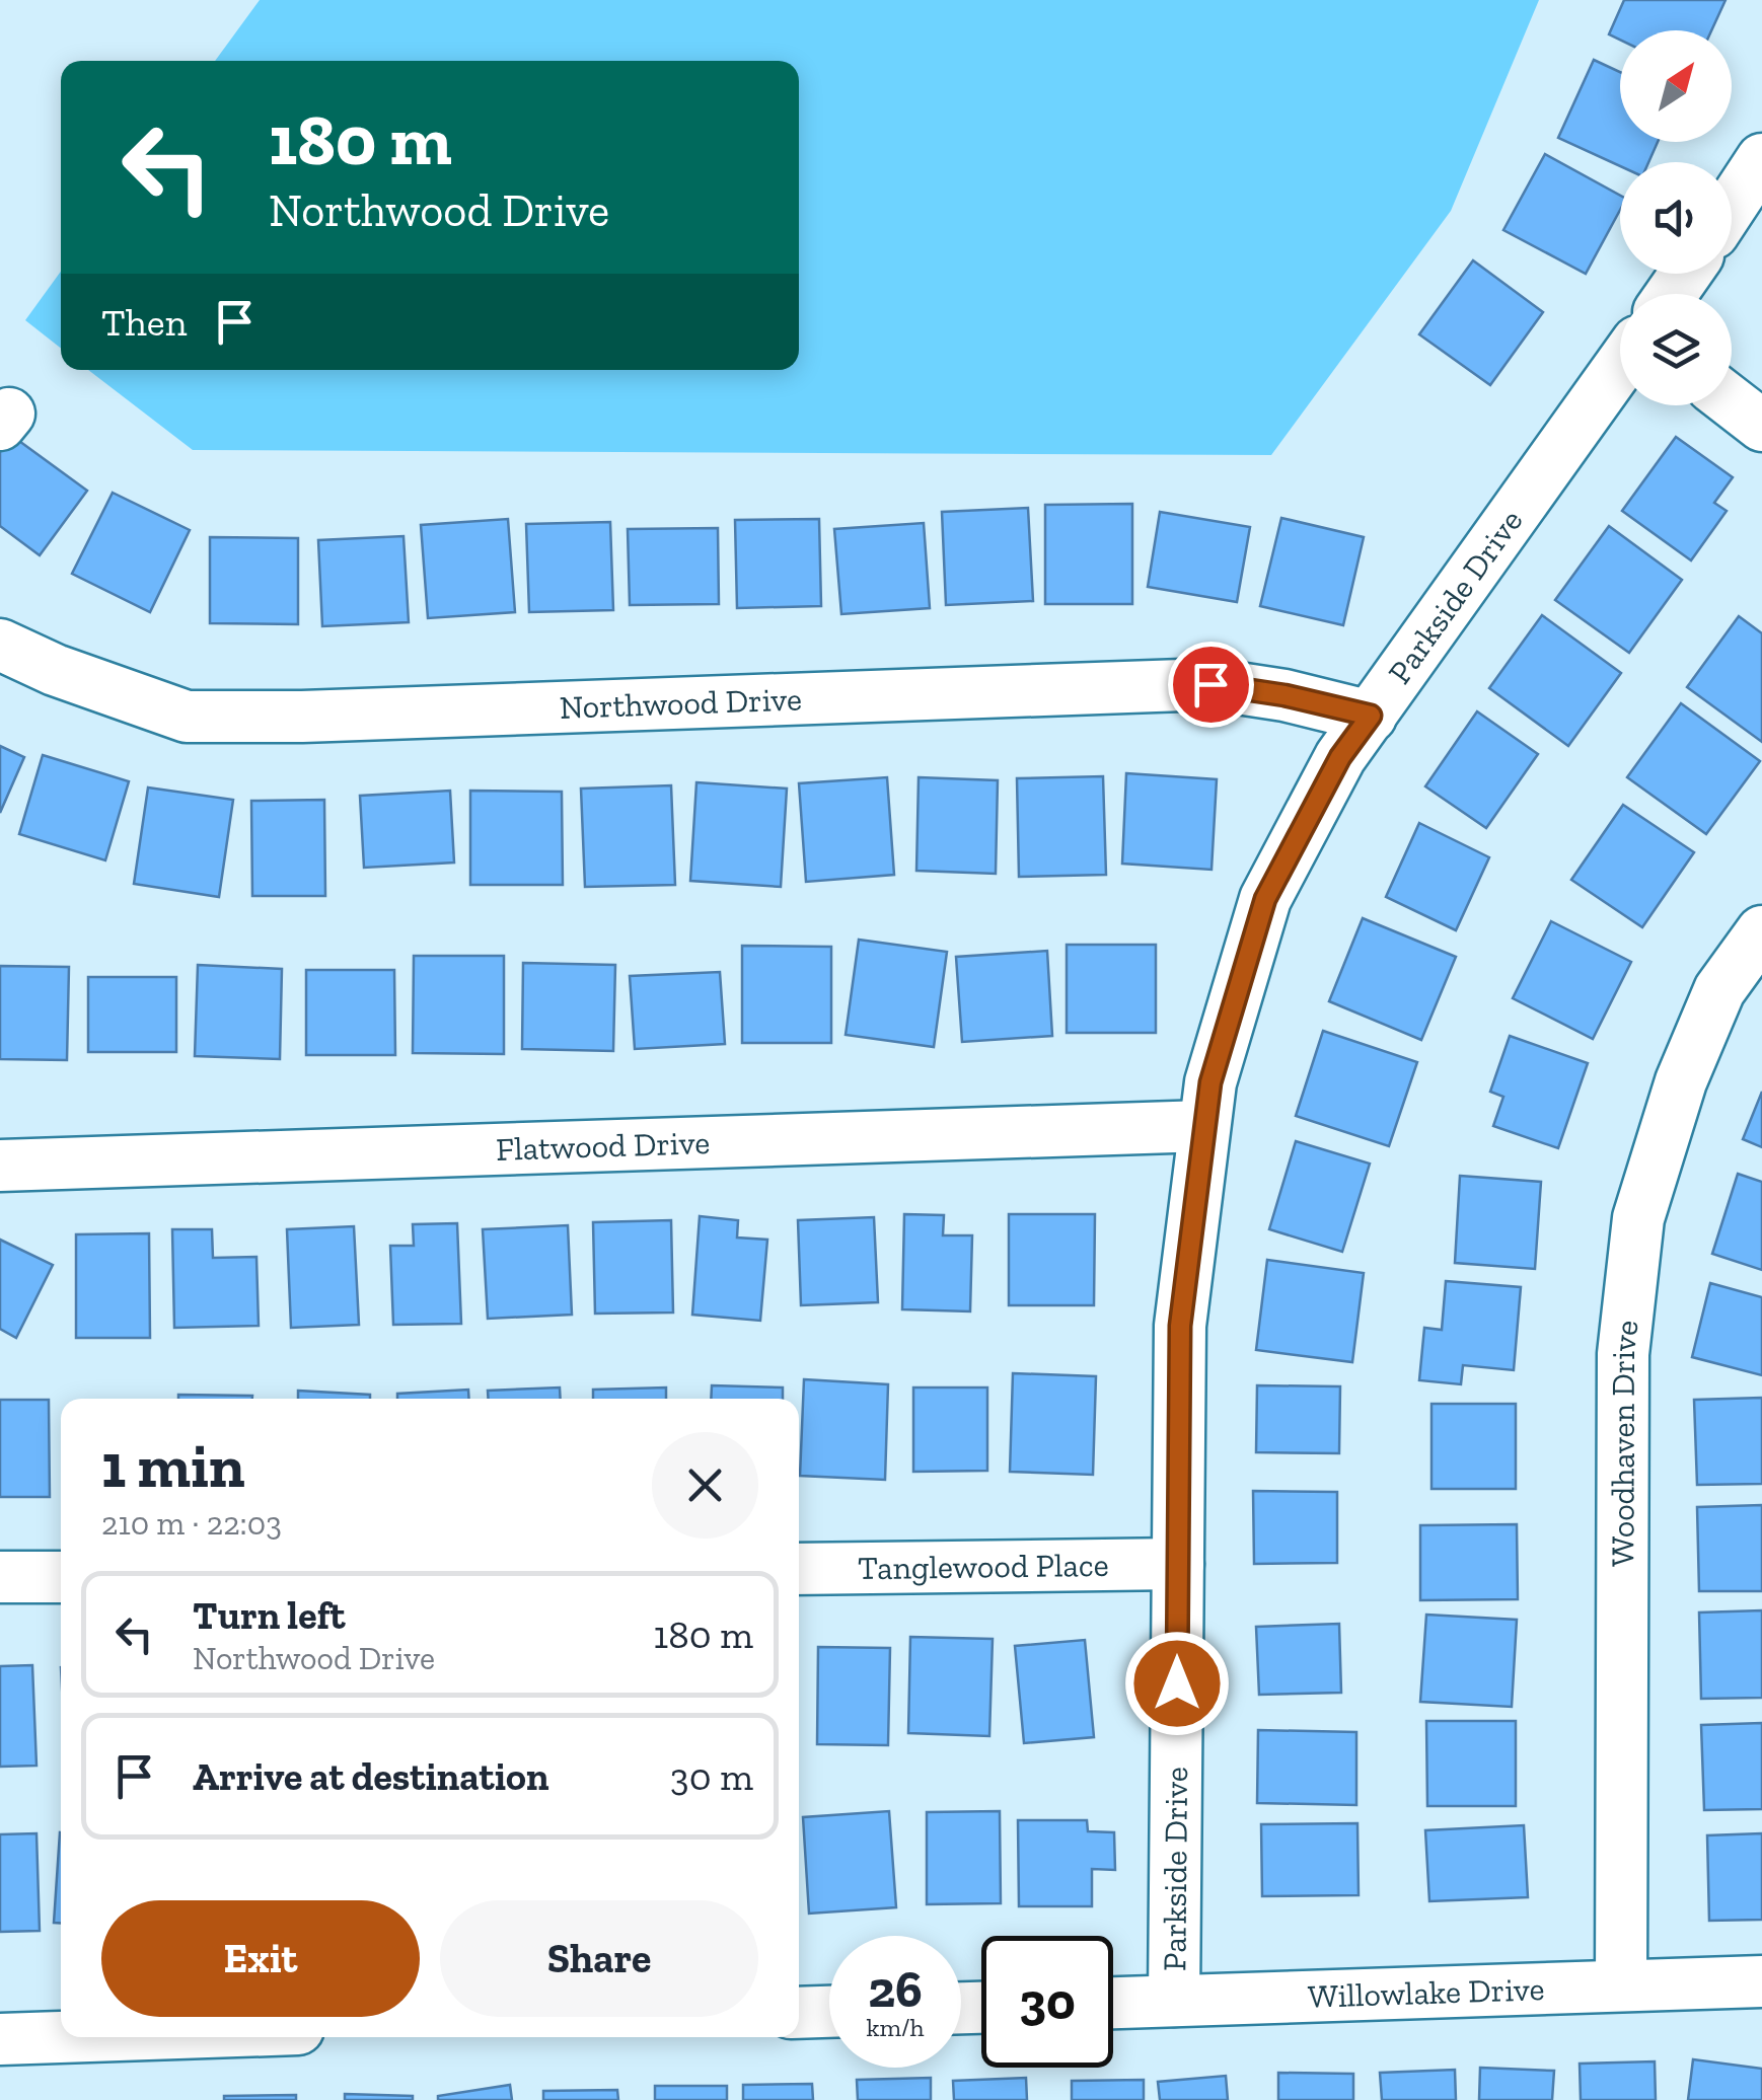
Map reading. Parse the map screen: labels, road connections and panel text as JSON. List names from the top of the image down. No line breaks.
{"streets":{"street":["Parkside Drive","Northwood Drive","Flatwood Drive","Woodhaven Drive","Tanglewood Place","Willowlake Drive"]},"crossings":[["Parkside Drive","Northwood Drive"],["Parkside Drive","Flatwood Drive"],["Parkside Drive","Tanglewood Place"],["Parkside Drive","Willowlake Drive"],["Woodhaven Drive","Willowlake Drive"]],"north":"top right","page":{"turn":["180 m","Northwood Drive"],"then":"Then","heading":["1 min","210 m · 22:03"],"list":[{"name":"Turn left","note":"Northwood Drive","value":"180 m"},{"name":"Arrive at destination","value":"30 m"}],"buttons":["Exit","Share"],"speed":"26 km/h","limit":"30"}}
